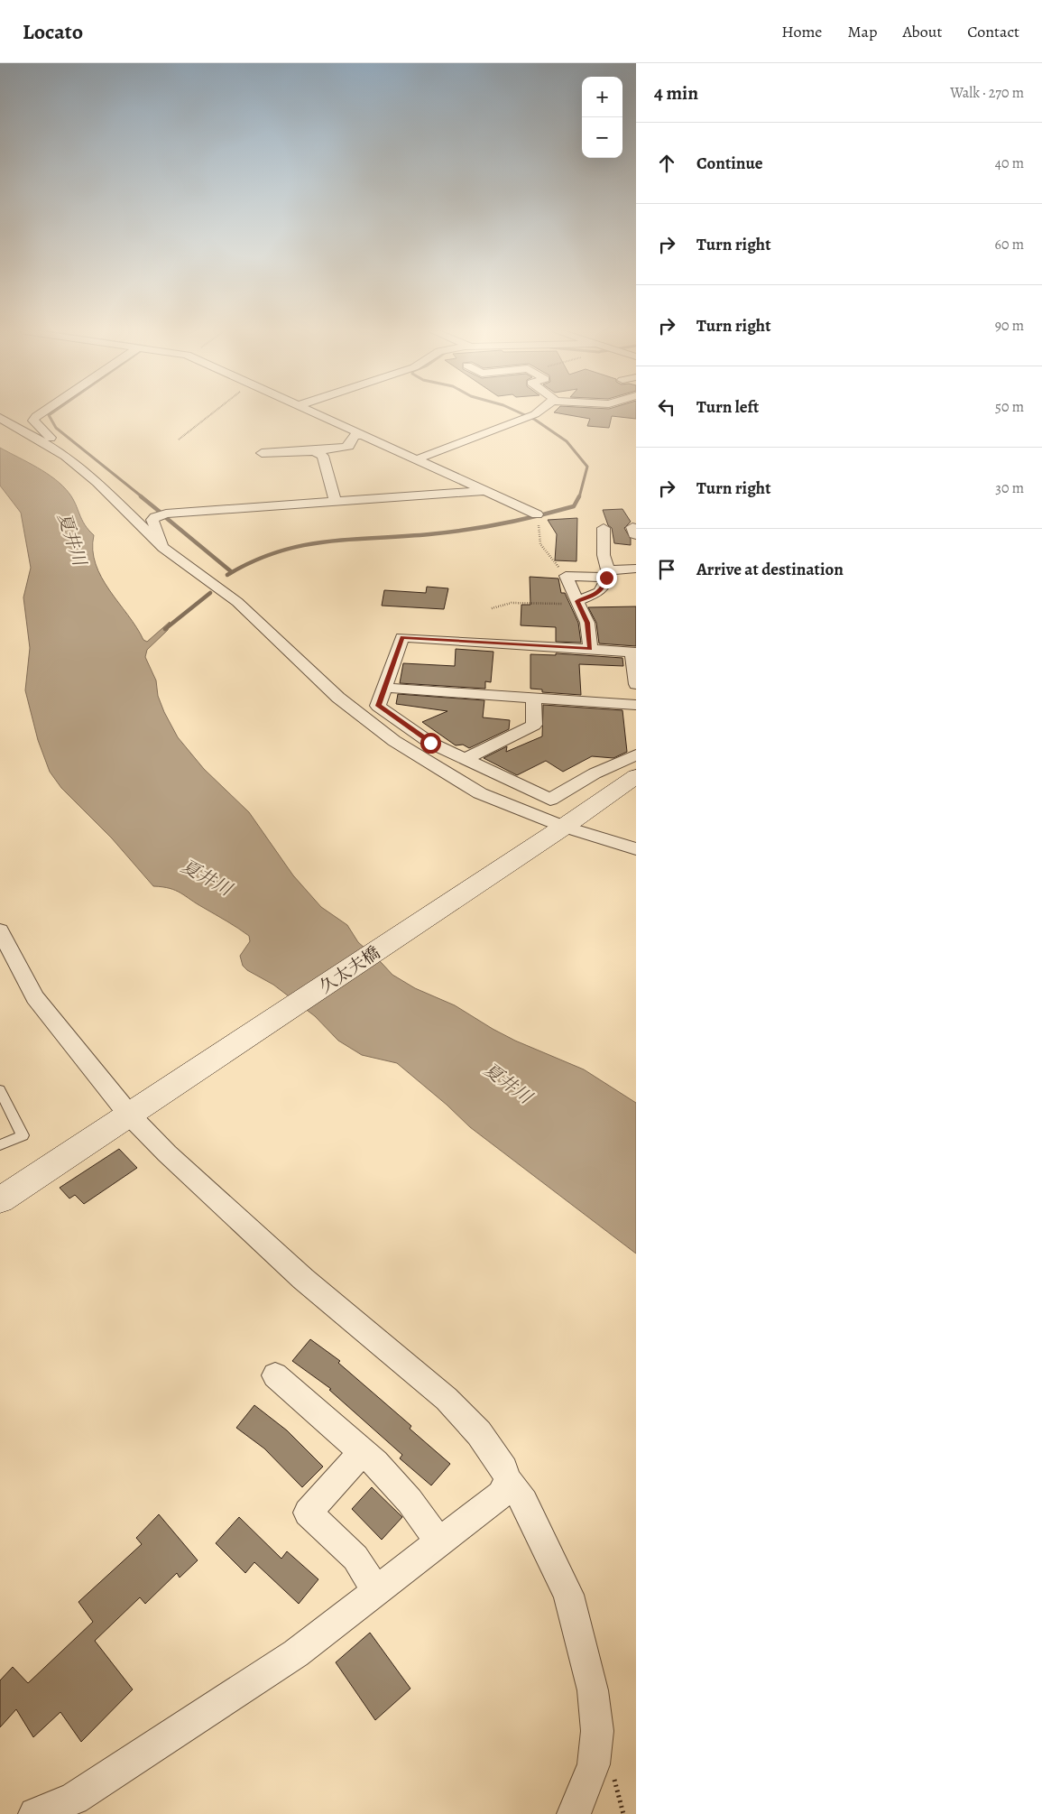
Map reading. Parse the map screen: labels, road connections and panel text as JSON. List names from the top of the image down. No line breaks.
{"streets":{"street":["久太夫橋"]},"water":["夏井川"],"page":{"header":"Locato","nav":["Home","Map","About","Contact"],"heading":["4 min","Walk · 270 m"],"map_buttons":["+","−"],"list":[["Continue","40 m"],["Turn right","60 m"],["Turn right","90 m"],["Turn left","50 m"],["Turn right","30 m"],"Arrive at destination"]}}
